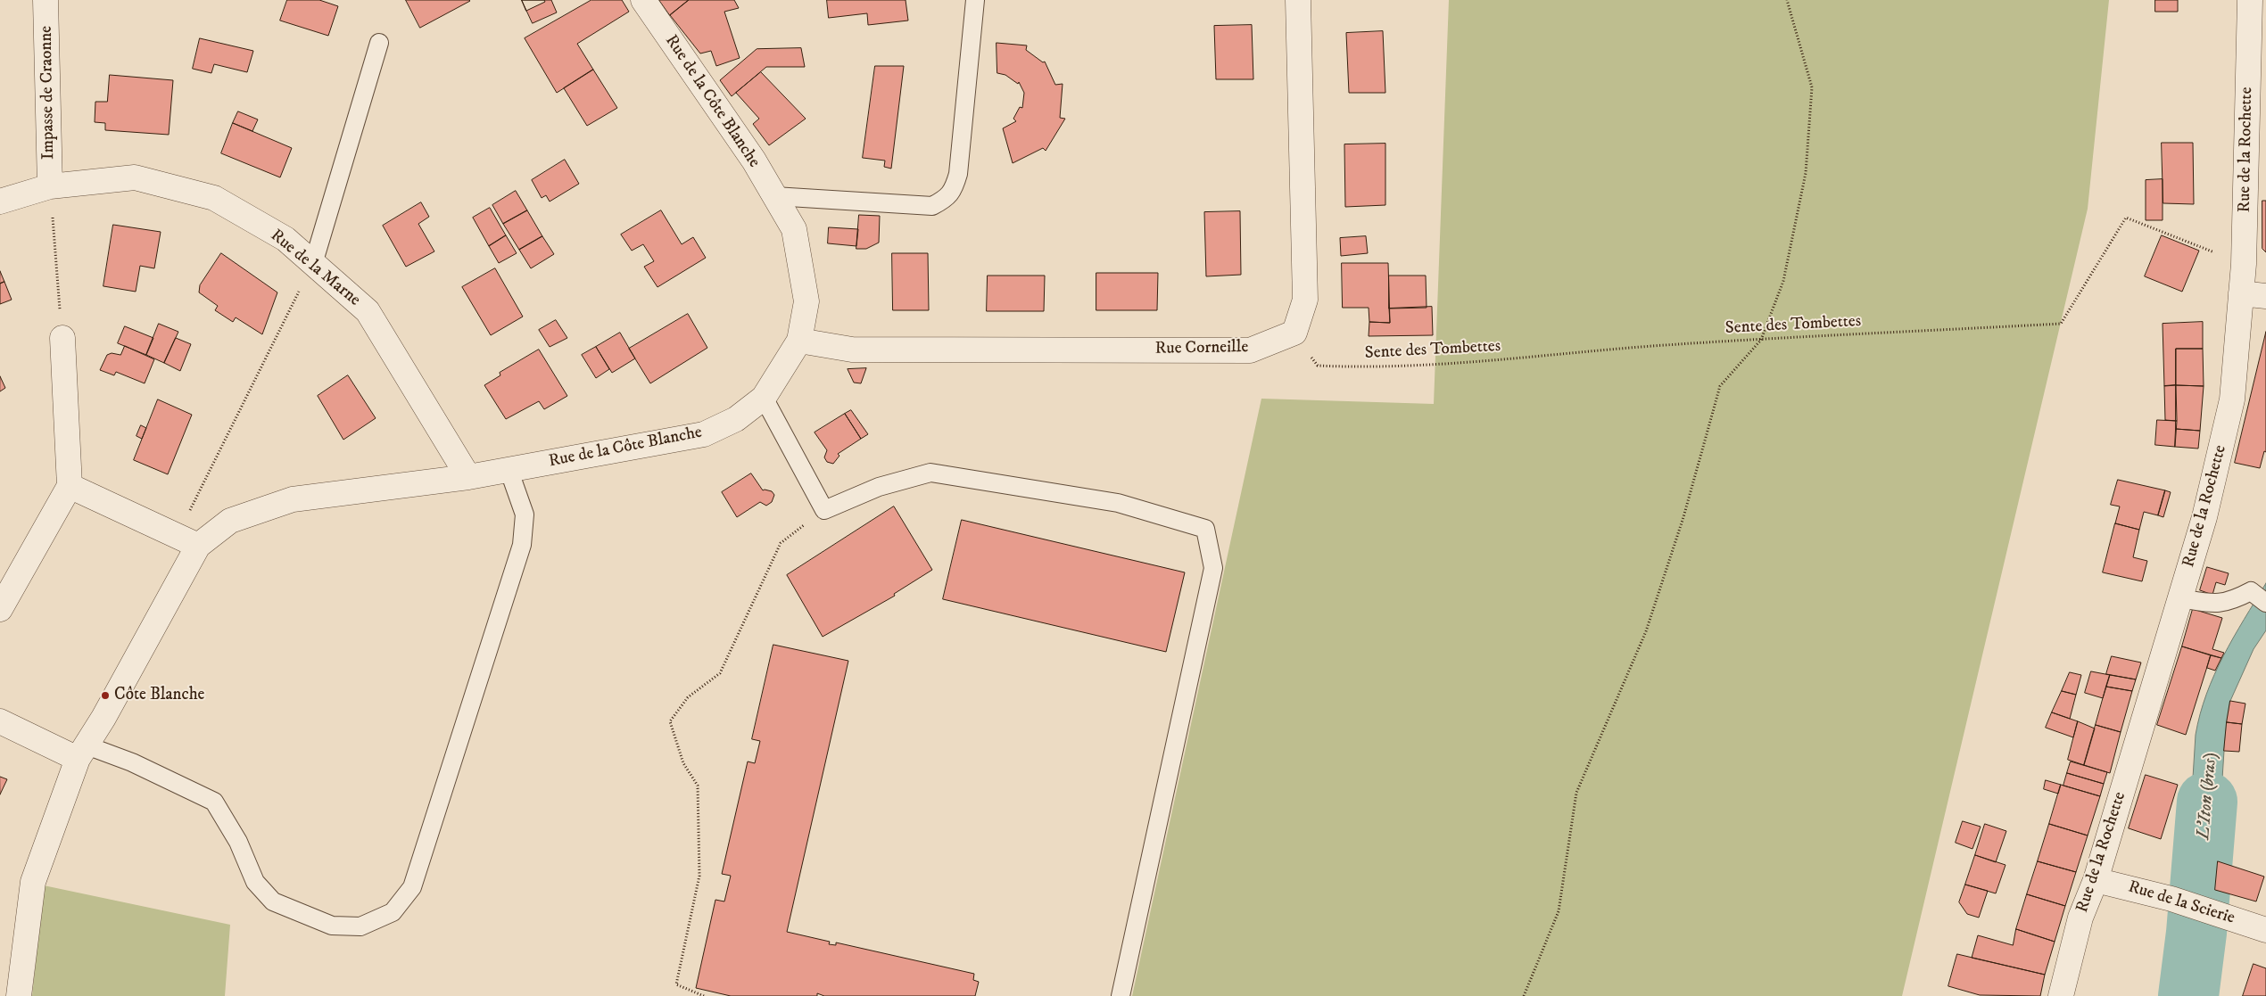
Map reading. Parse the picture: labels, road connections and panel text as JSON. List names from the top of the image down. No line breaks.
{"streets":{"street":["Impasse de Craonne","Rue de la Côte Blanche","Rue de la Rochette","Rue de la Marne","Rue Corneille","Rue de la Scierie"],"path":["Sente des Tombettes"]},"crossings":[["Impasse de Craonne","Rue de la Marne"],["Rue de la Côte Blanche","Rue de la Marne"],["Rue de la Côte Blanche","Rue Corneille"],["Rue de la Rochette","Sente des Tombettes"],["Rue de la Rochette","Rue de la Scierie"],["Sente des Tombettes","Rue Corneille"]],"water":["L'Iton (bras)"],"places":["Côte Blanche"]}
